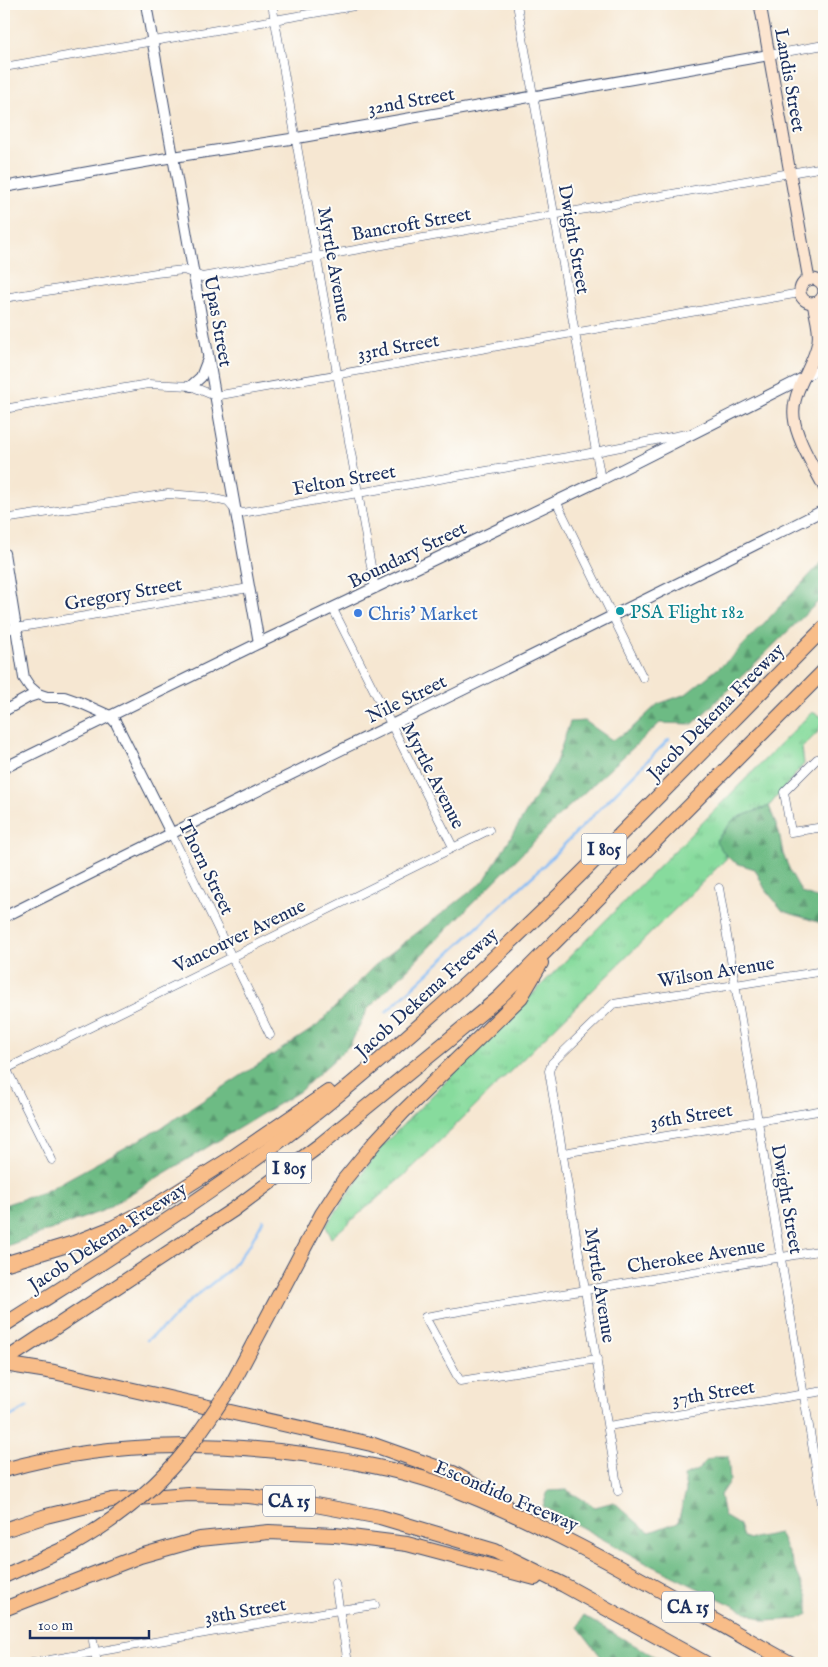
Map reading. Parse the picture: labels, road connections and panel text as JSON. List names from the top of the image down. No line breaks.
{"streets":{"highway":["Jacob Dekema Freeway","I 805","Escondido Freeway","CA 15"],"main road":["Landis Street"],"street":["32nd Street","Bancroft Street","Dwight Street","Myrtle Avenue","Upas Street","33rd Street","Felton Street","Boundary Street","Gregory Street","Nile Street","Thorn Street","Vancouver Avenue","Wilson Avenue","36th Street","Cherokee Avenue","37th Street","38th Street"]},"crossings":[["Landis Street","32nd Street"],["Landis Street","Bancroft Street"],["Landis Street","33rd Street"],["32nd Street","Dwight Street"],["32nd Street","Myrtle Avenue"],["32nd Street","Upas Street"],["Bancroft Street","Dwight Street"],["Bancroft Street","Myrtle Avenue"],["Bancroft Street","Upas Street"],["Dwight Street","33rd Street"],["Dwight Street","Felton Street"],["Dwight Street","Boundary Street"],["Dwight Street","Wilson Avenue"],["Dwight Street","36th Street"],["Dwight Street","Cherokee Avenue"],["Dwight Street","37th Street"],["Myrtle Avenue","33rd Street"],["Myrtle Avenue","Felton Street"],["Myrtle Avenue","Boundary Street"],["Myrtle Avenue","Nile Street"],["Myrtle Avenue","Vancouver Avenue"],["Myrtle Avenue","Wilson Avenue"],["Myrtle Avenue","36th Street"],["Myrtle Avenue","Cherokee Avenue"],["Myrtle Avenue","37th Street"],["Upas Street","33rd Street"],["Upas Street","Felton Street"],["Upas Street","Boundary Street"],["Upas Street","Gregory Street"],["Felton Street","Boundary Street"],["Boundary Street","Thorn Street"],["Nile Street","Thorn Street"],["Thorn Street","Vancouver Avenue"]],"places":["PSA Flight 182","Chris' Market"],"scale_bar":"100 m"}
